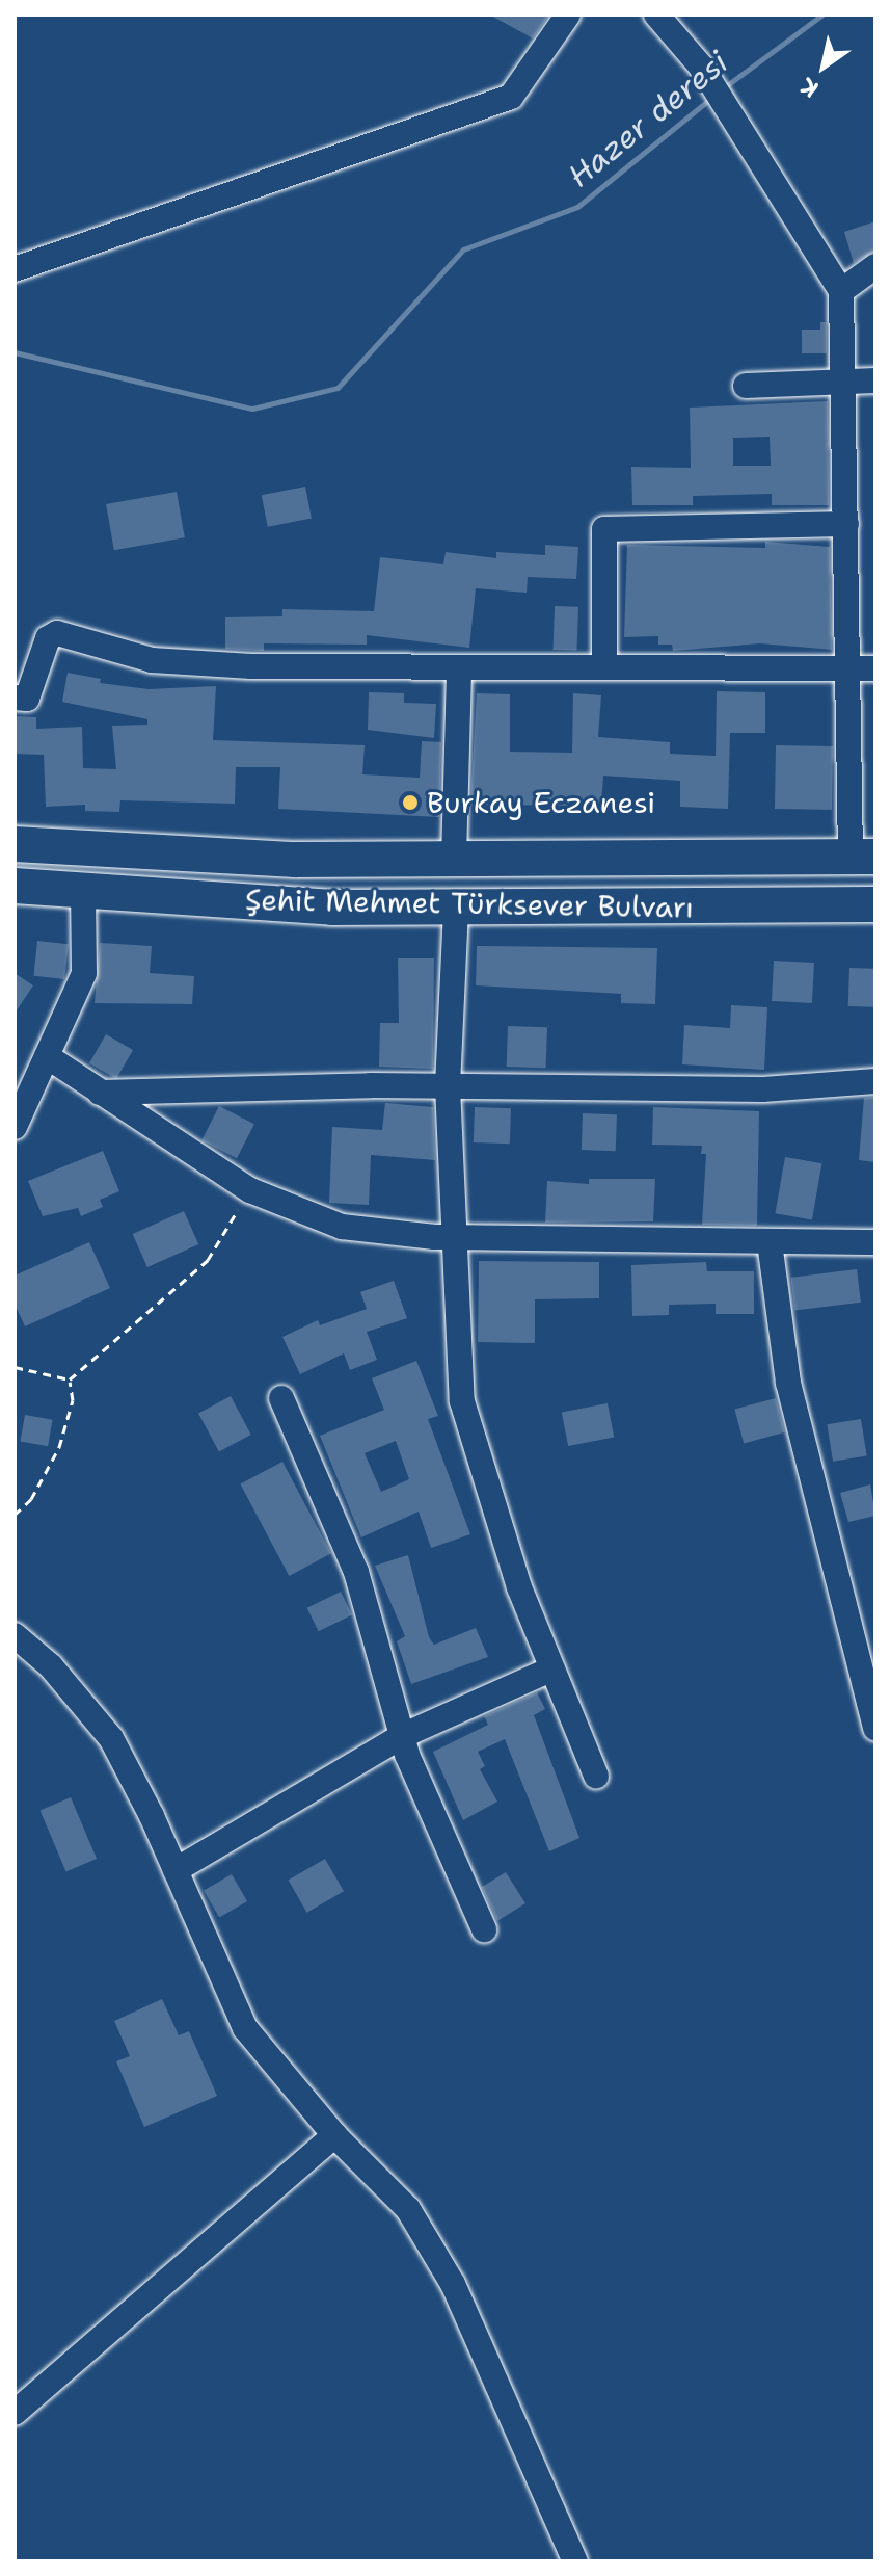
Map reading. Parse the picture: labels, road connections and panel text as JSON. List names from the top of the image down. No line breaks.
{"streets":{"highway":["Şehit Mehmet Türksever Bulvarı"]},"water":["Hazer deresi"],"places":["Burkay Eczanesi"],"north":"bottom left"}
